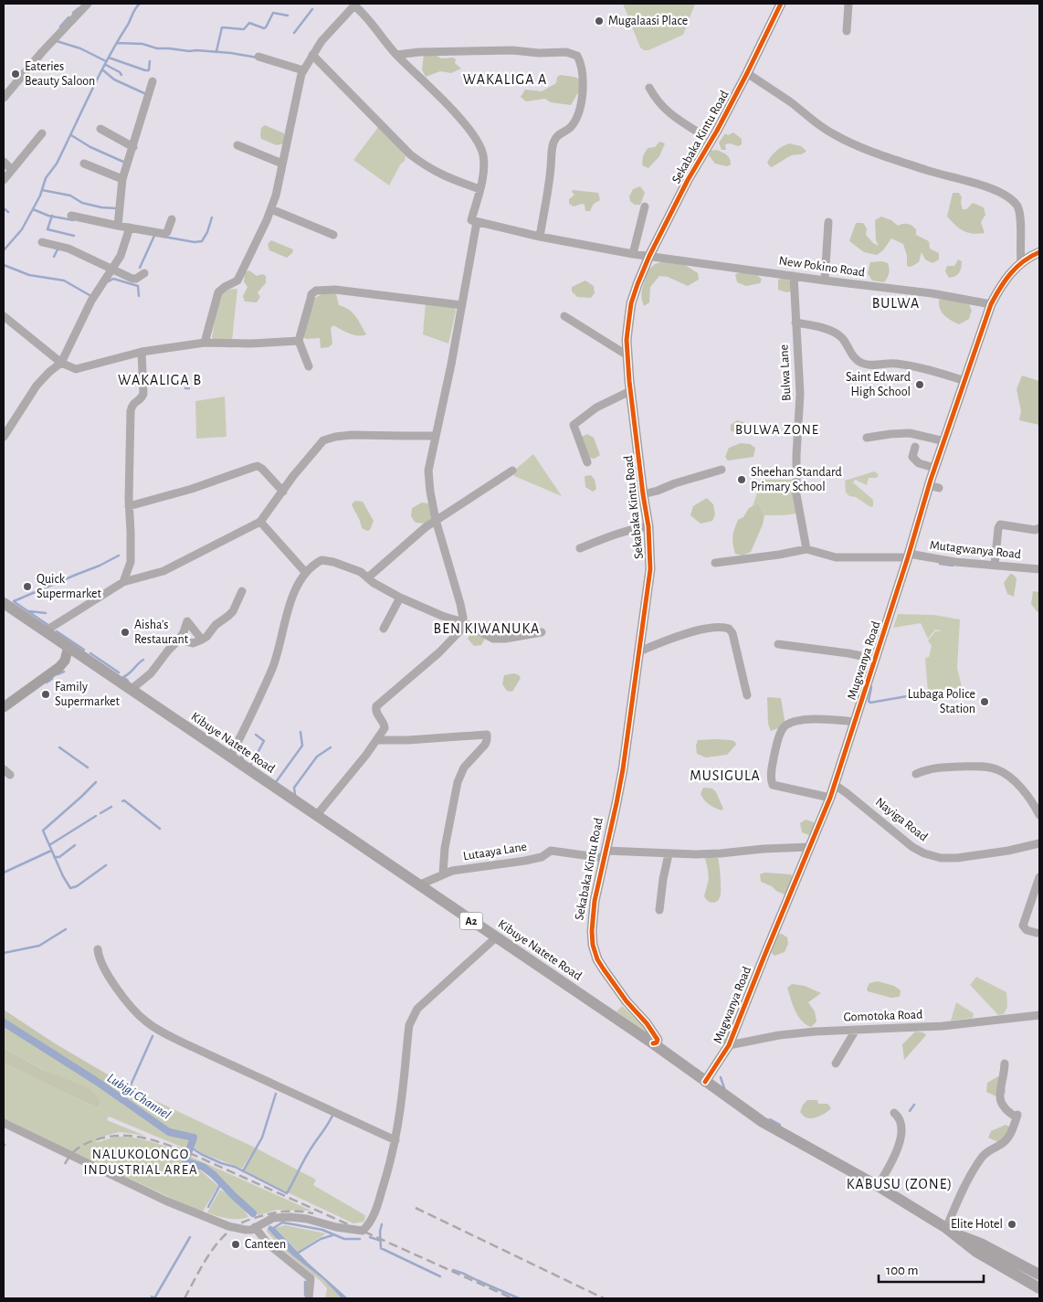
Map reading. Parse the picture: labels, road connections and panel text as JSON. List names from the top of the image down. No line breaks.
{"streets":{"main road":["Kibuye Natete Road","A2"],"street":["Sekabaka Kintu Road","New Pokino Road","Bulwa Lane","Mutagwanya Road","Mugwanya Road","Nayiga Road","Lutaaya Lane","Gomotoka Road"]},"crossings":[["Sekabaka Kintu Road","New Pokino Road"],["Sekabaka Kintu Road","Kibuye Natete Road"],["Sekabaka Kintu Road","Lutaaya Lane"],["New Pokino Road","Bulwa Lane"],["New Pokino Road","Mugwanya Road"],["Bulwa Lane","Mutagwanya Road"],["Mutagwanya Road","Mugwanya Road"],["Mugwanya Road","Kibuye Natete Road"],["Mugwanya Road","Nayiga Road"],["Mugwanya Road","Lutaaya Lane"],["Mugwanya Road","Gomotoka Road"],["Kibuye Natete Road","Lutaaya Lane"]],"districts":["WAKALIGA A","BULWA","WAKALIGA B","BULWA ZONE","BEN KIWANUKA","MUSIGULA","NALUKOLONGO INDUSTRIAL AREA","KABUSU (ZONE)"],"water":["Lubigi Channel"],"places":["Mugalaasi Place","Eateries Beauty Saloon","Saint Edward High School","Sheehan Standard Primary School","Quick Supermarket","Aisha's Restaurant","Family Supermarket","Lubaga Police Station","Elite Hotel","Canteen"],"scale_bar":"100 m"}
